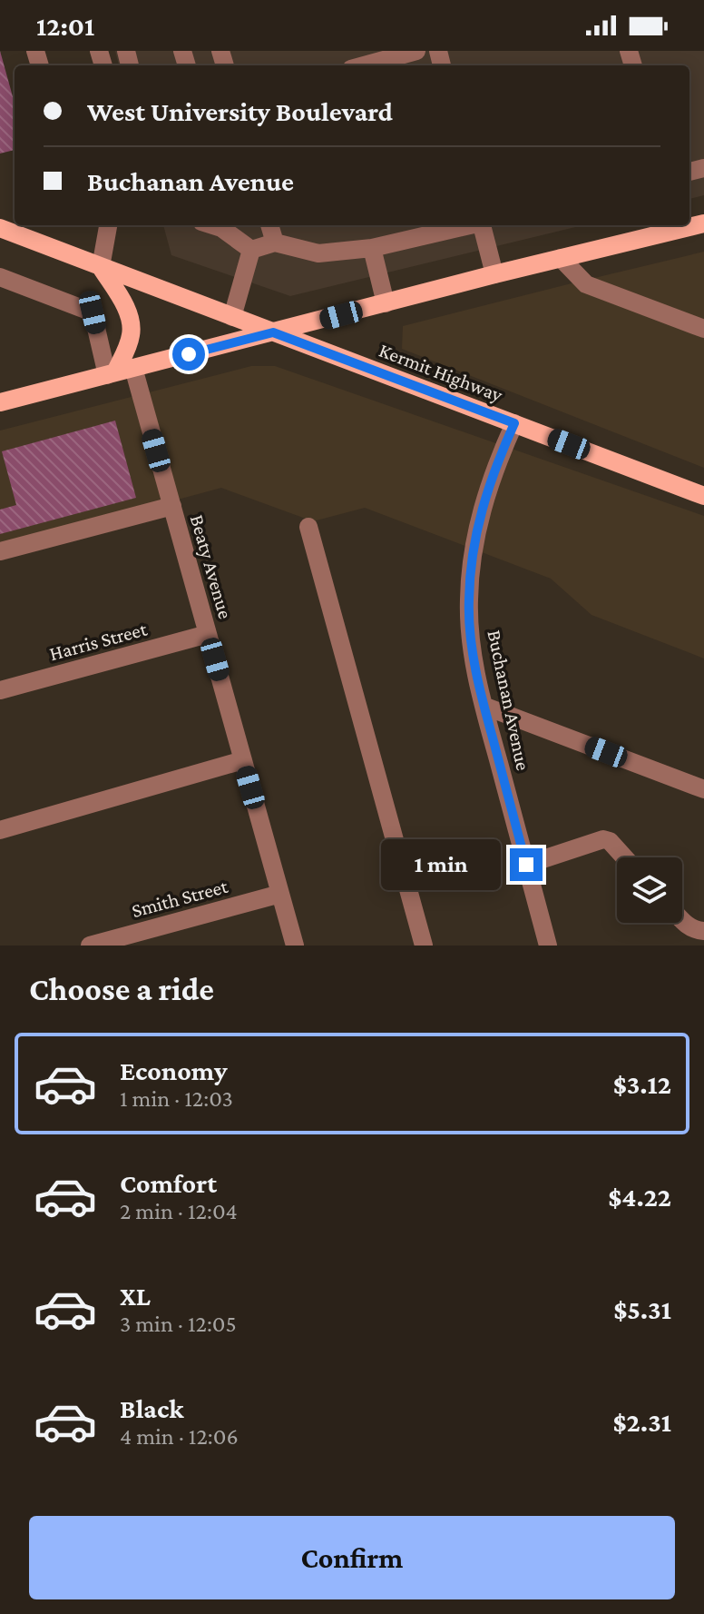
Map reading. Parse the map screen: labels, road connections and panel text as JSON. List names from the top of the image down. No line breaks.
{"streets":{"main road":["Kermit Highway"],"street":["Beaty Avenue","Harris Street","Buchanan Avenue","Smith Street"]},"crossings":[["Kermit Highway","Buchanan Avenue"],["Beaty Avenue","Harris Street"],["Beaty Avenue","Smith Street"]],"page":{"status":"12:01","banner":["West University Boulevard","Buchanan Avenue"],"bubble":"1 min","heading":"Choose a ride","list":[{"name":"Economy","note":"1 min · 12:03","value":"$3.12"},{"name":"Comfort","note":"2 min · 12:04","value":"$4.22"},{"name":"XL","note":"3 min · 12:05","value":"$5.31"},{"name":"Black","note":"4 min · 12:06","value":"$2.31"}],"buttons":"Confirm"}}
